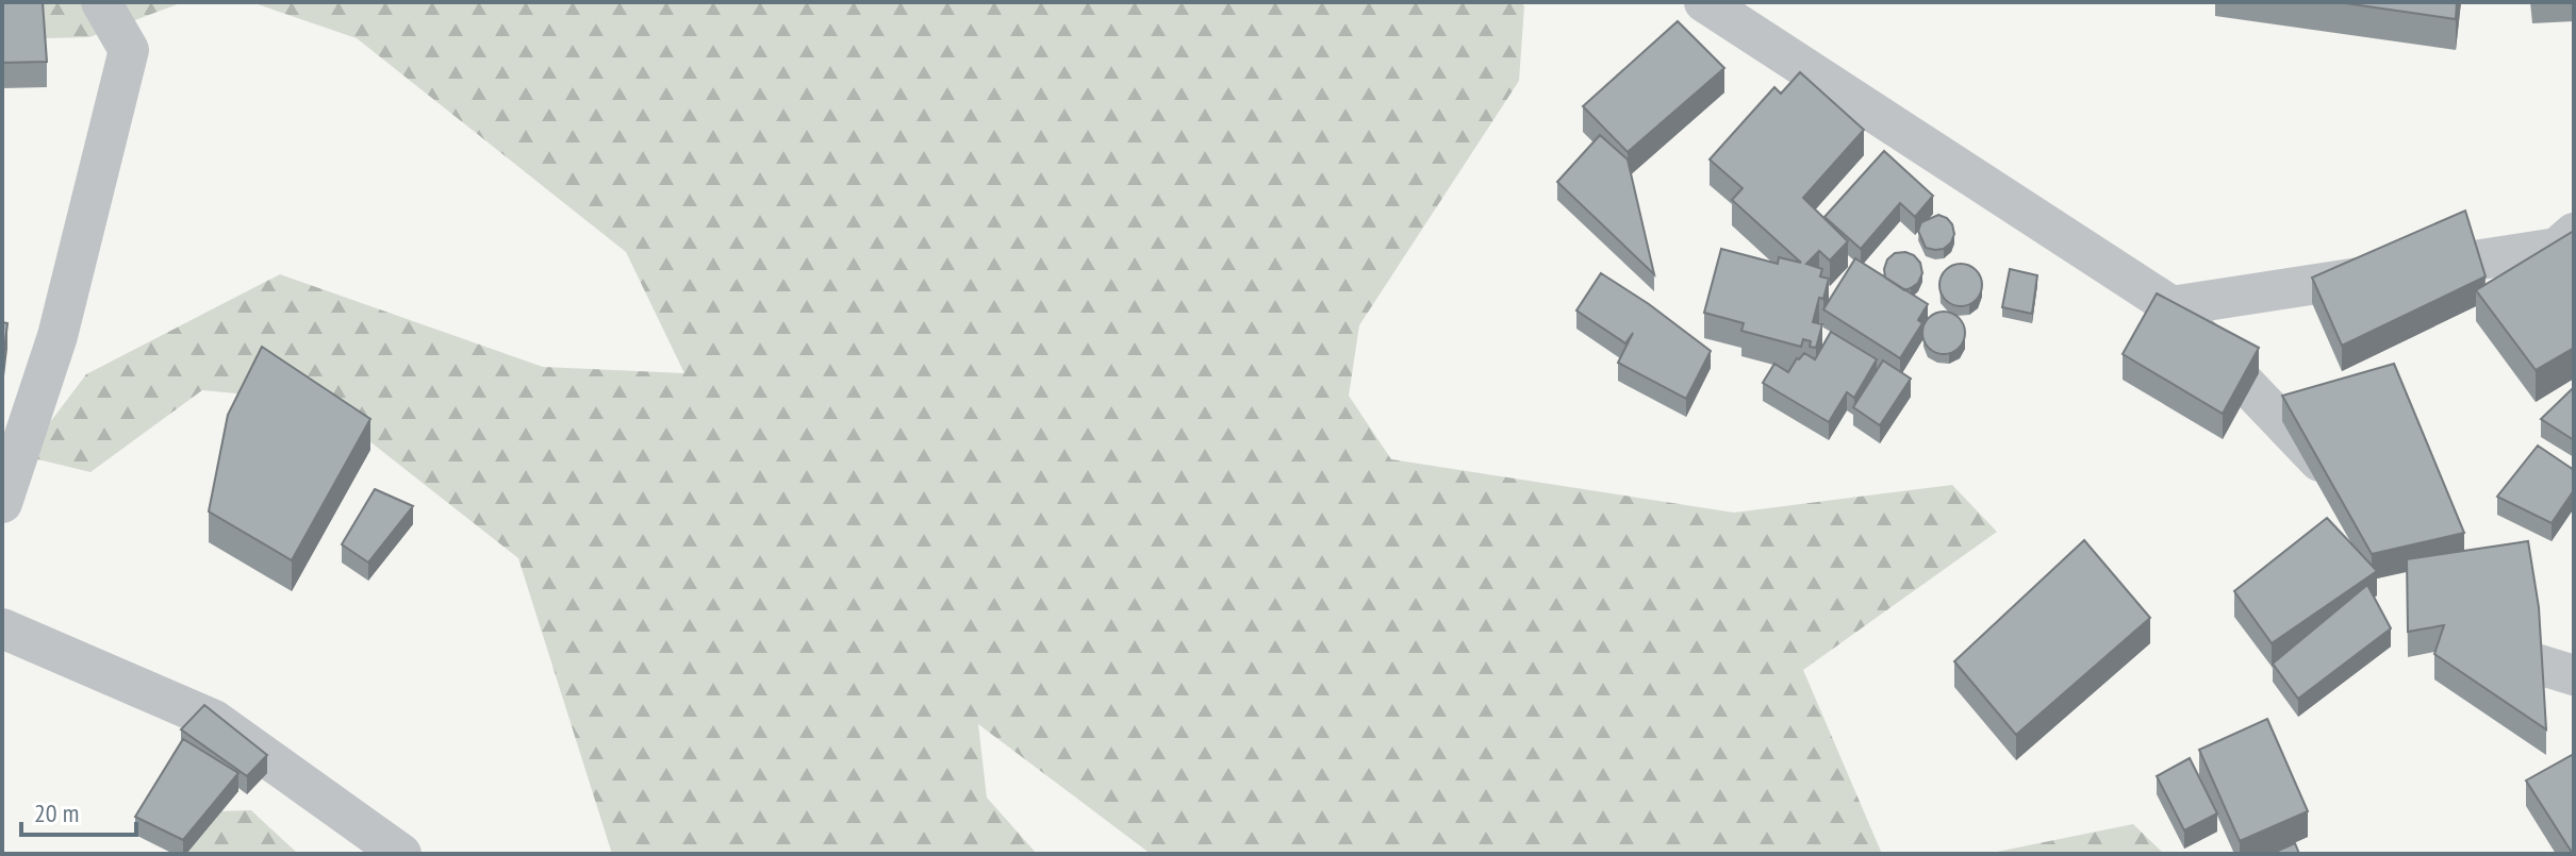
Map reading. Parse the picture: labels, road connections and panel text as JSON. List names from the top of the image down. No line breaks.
{"scale_bar":"20 m"}
